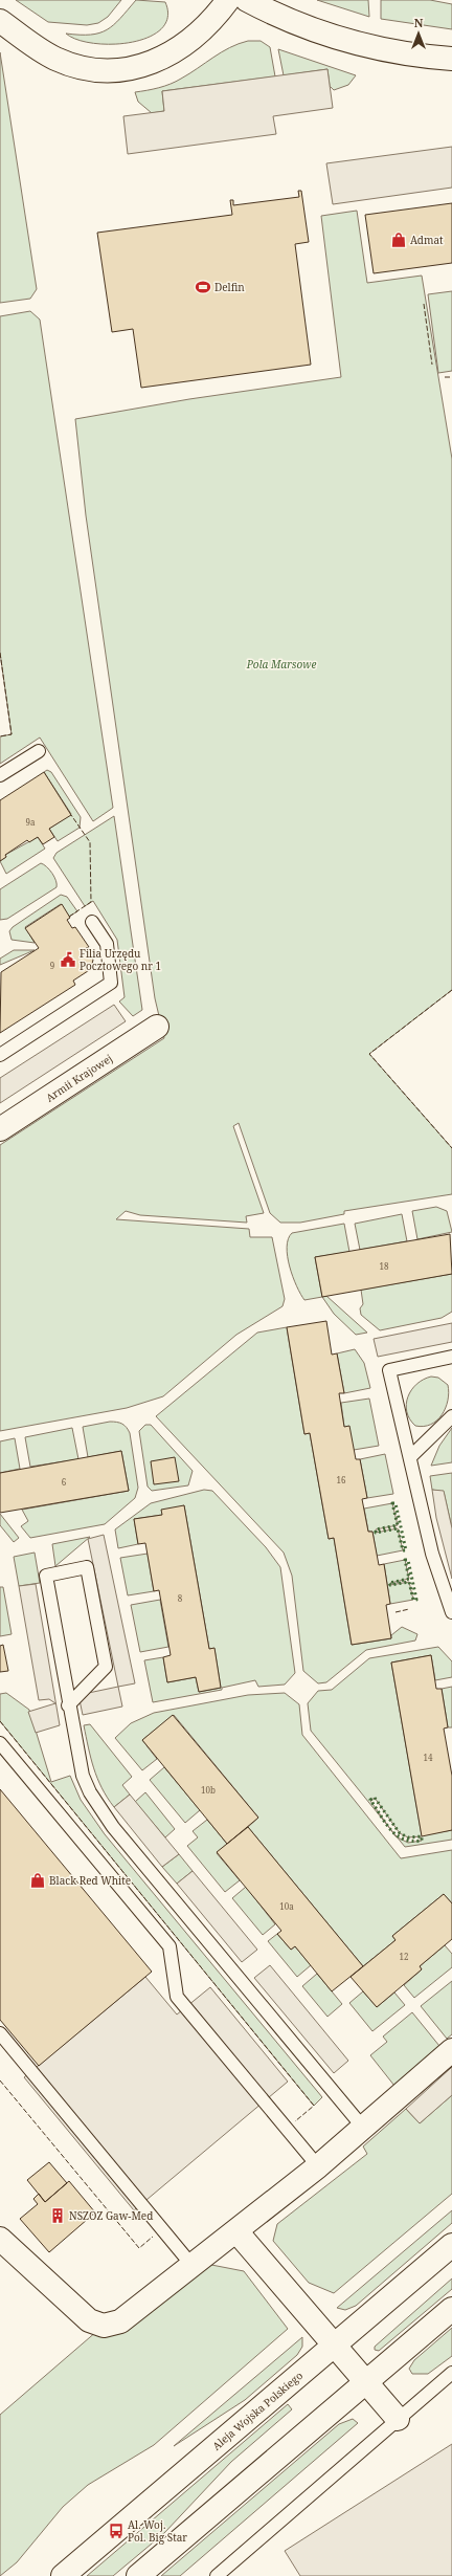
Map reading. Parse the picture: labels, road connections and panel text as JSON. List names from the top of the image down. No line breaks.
{"streets":{"street":["Armii Krajowej","Aleja Wojska Polskiego"]},"parks":["Pola Marsowe"],"places":{"shop":["Admat","Black Red White"],"sports":["Delfin"],"public building":["Filia Urzędu Pocztowego nr 1"],"building":["NSZOZ Gaw-Med"],"bus stop":["Al. Woj. Pol. Big Star"]},"house_numbers":["9a","9","18","16","6","8","14","10b","10a","12"],"north":"top"}
